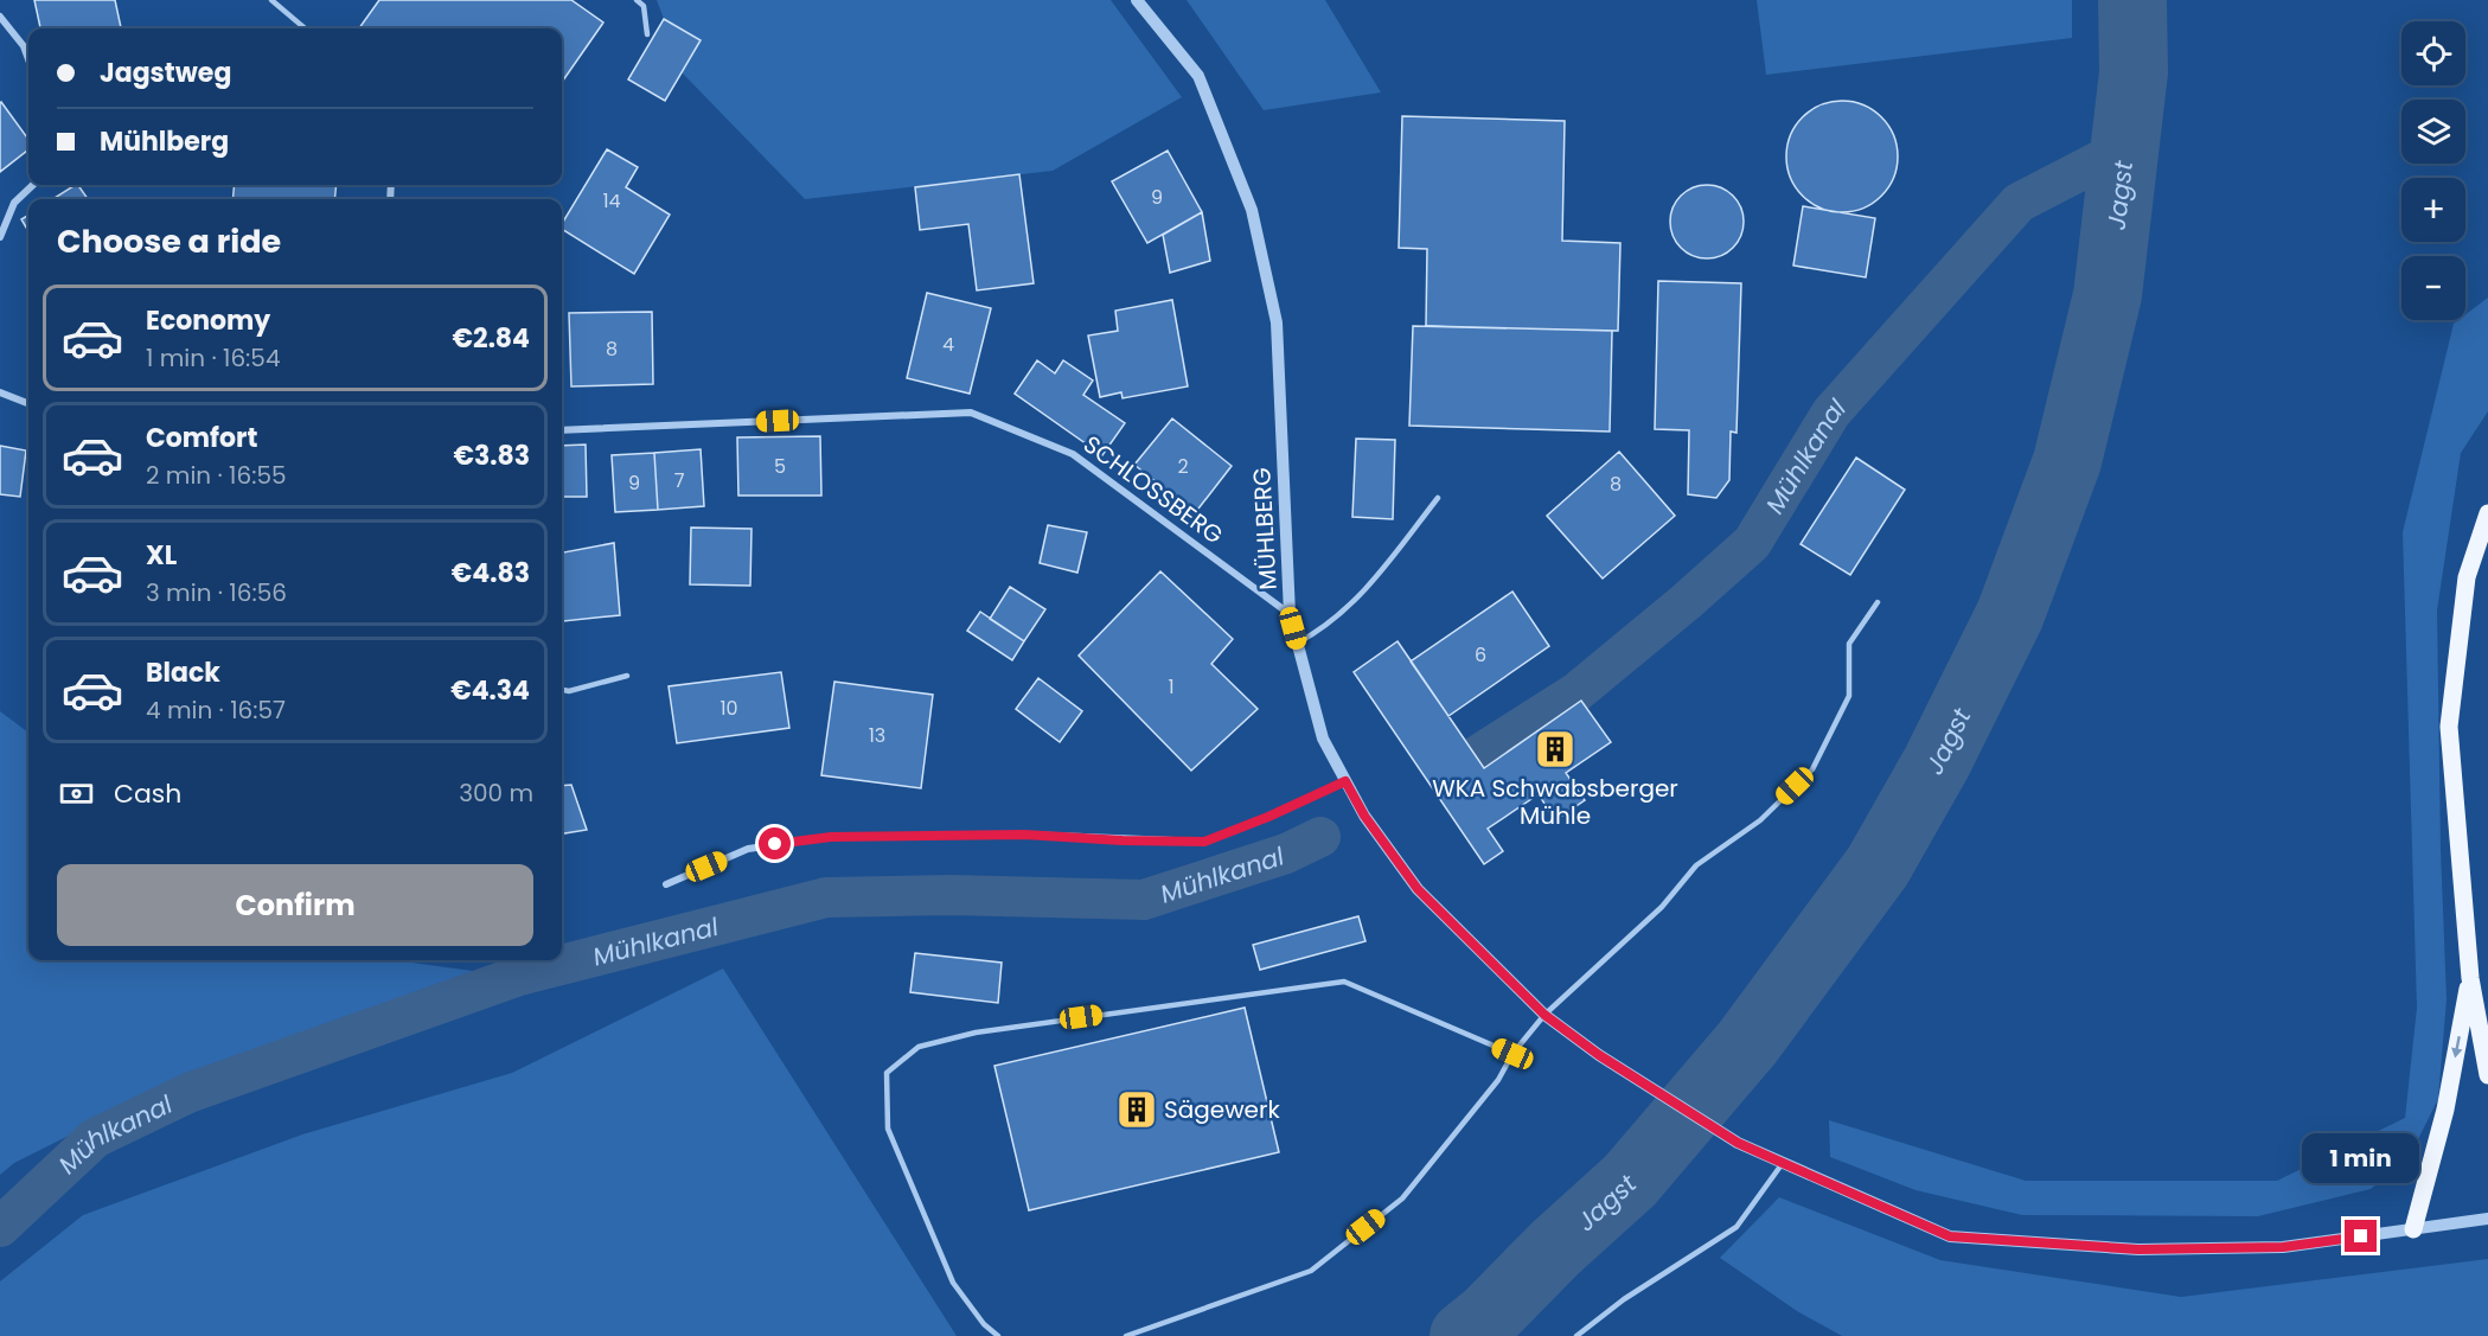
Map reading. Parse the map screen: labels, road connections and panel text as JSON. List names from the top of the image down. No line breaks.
{"streets":{"street":["SCHLOSSBERG","MÜHLBERG"]},"crossings":[["SCHLOSSBERG","MÜHLBERG"]],"water":["Jagst","Mühlkanal"],"places":{"building":["WKA Schwabsberger Mühle","Sägewerk"]},"house_numbers":["9","14","4","8","5","2","7","9","8","6","1","10","13"],"page":{"map_buttons":["+","−"],"banner":["Jagstweg","Mühlberg"],"heading":"Choose a ride","list":[{"name":"Economy","note":"1 min · 16:54","value":"€2.84"},{"name":"Comfort","note":"2 min · 16:55","value":"€3.83"},{"name":"XL","note":"3 min · 16:56","value":"€4.83"},{"name":"Black","note":"4 min · 16:57","value":"€4.34"}],"pay":["Cash","300 m"],"buttons":"Confirm","bubble":"1 min"}}
